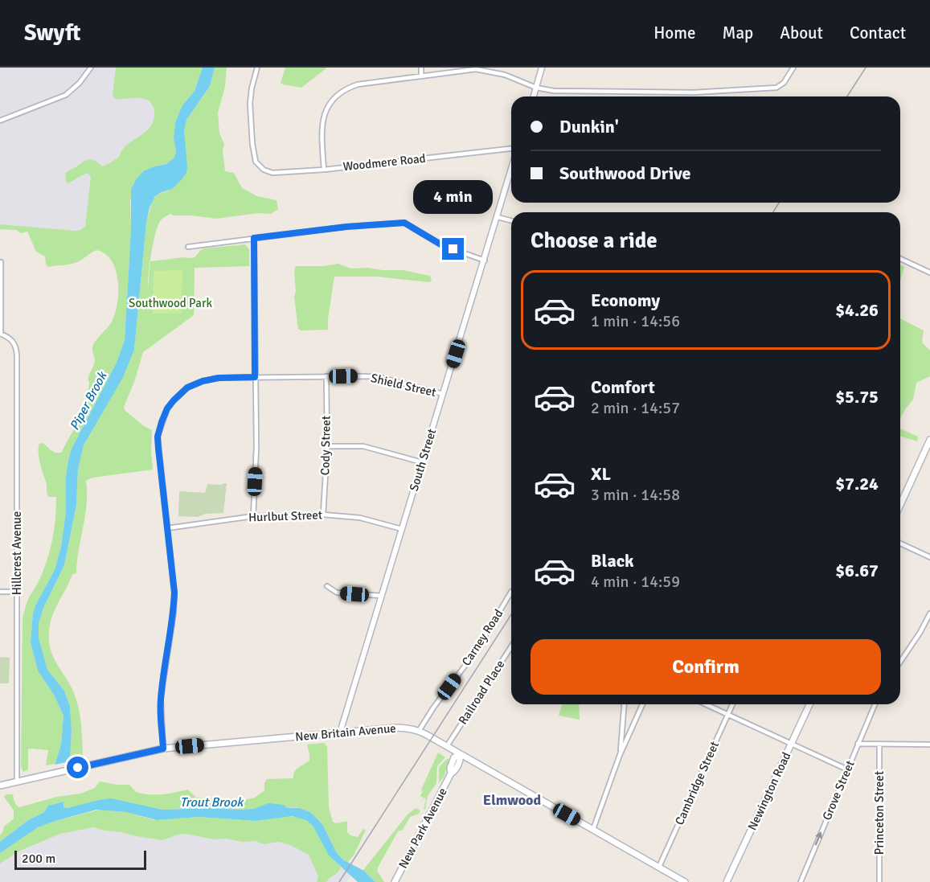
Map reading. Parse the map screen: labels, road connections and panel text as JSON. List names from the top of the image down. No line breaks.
{"streets":{"main road":["New Britain Avenue","Newington Road","New Park Avenue"],"street":["Woodmere Road","Shield Street","Cody Street","South Street","Hurlbut Street","Hillcrest Avenue","Carney Road","Railroad Place","Cambridge Street","Grove Street","Princeton Street"]},"crossings":[["Shield Street","Cody Street"],["Shield Street","South Street"],["Shield Street","Hurlbut Street"],["Shield Street","New Britain Avenue"],["Cody Street","Hurlbut Street"],["South Street","Hurlbut Street"],["South Street","New Britain Avenue"],["Hillcrest Avenue","New Britain Avenue"],["Carney Road","New Britain Avenue"],["Railroad Place","New Britain Avenue"],["New Britain Avenue","Cambridge Street"],["New Britain Avenue","New Park Avenue"]],"one_way":["Grove Street"],"districts":["Elmwood"],"water":["Piper Brook","Trout Brook"],"parks":["Southwood Park"],"scale_bar":"200 m","page":{"header":"Swyft","nav":["Home","Map","About","Contact"],"banner":["Dunkin'","Southwood Drive"],"bubble":"4 min","heading":"Choose a ride","list":[{"name":"Economy","note":"1 min · 14:56","value":"$4.26"},{"name":"Comfort","note":"2 min · 14:57","value":"$5.75"},{"name":"XL","note":"3 min · 14:58","value":"$7.24"},{"name":"Black","note":"4 min · 14:59","value":"$6.67"}],"buttons":"Confirm","scale":"200 m"}}
